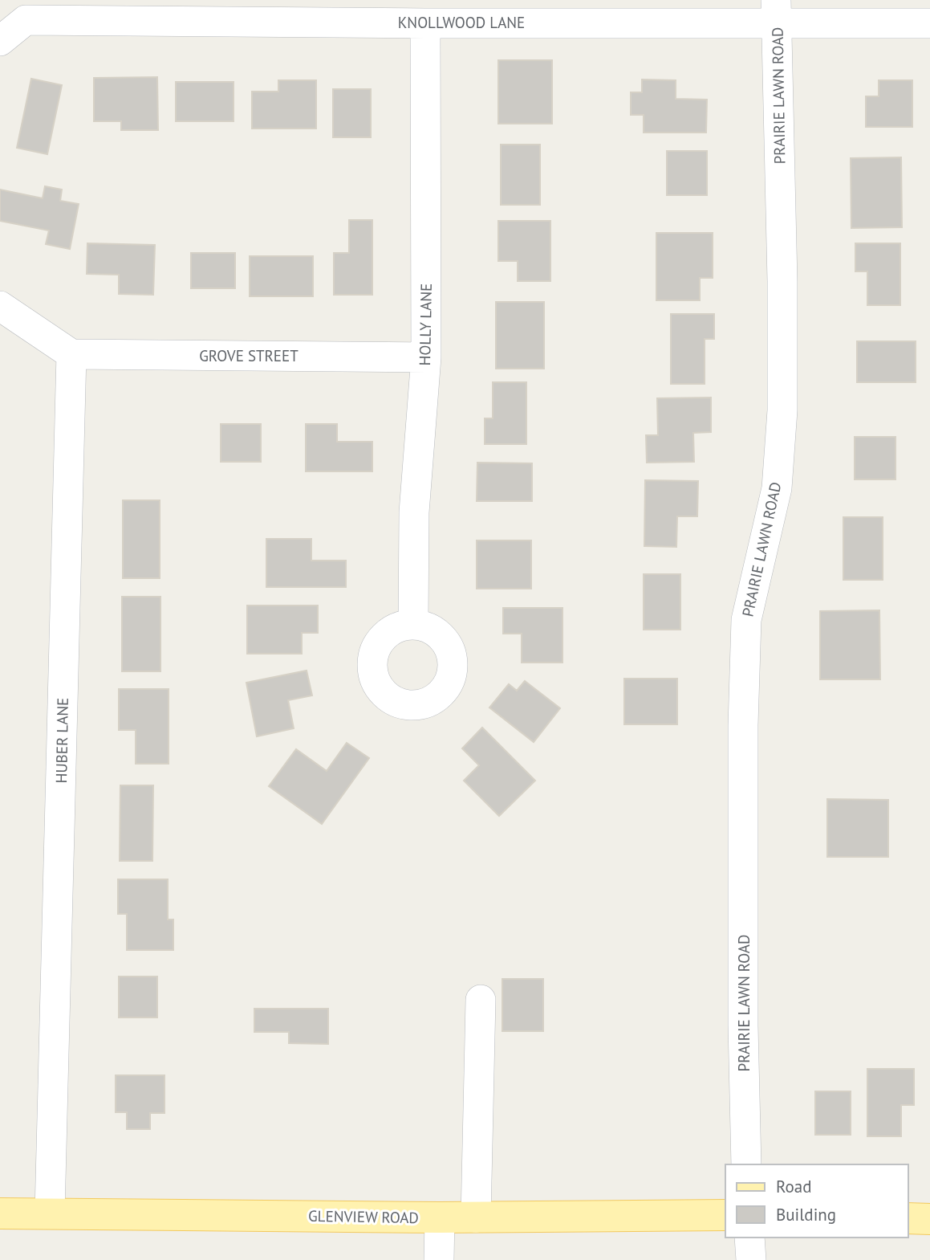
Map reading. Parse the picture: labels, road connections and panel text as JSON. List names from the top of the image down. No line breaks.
{"streets":{"main road":["GLENVIEW ROAD"],"street":["KNOLLWOOD LANE","PRAIRIE LAWN ROAD","HOLLY LANE","GROVE STREET","HUBER LANE"]},"crossings":[["KNOLLWOOD LANE","PRAIRIE LAWN ROAD"],["KNOLLWOOD LANE","HOLLY LANE"],["HOLLY LANE","GROVE STREET"],["GROVE STREET","HUBER LANE"],["HUBER LANE","GLENVIEW ROAD"]],"legend":["Road","Building"]}
